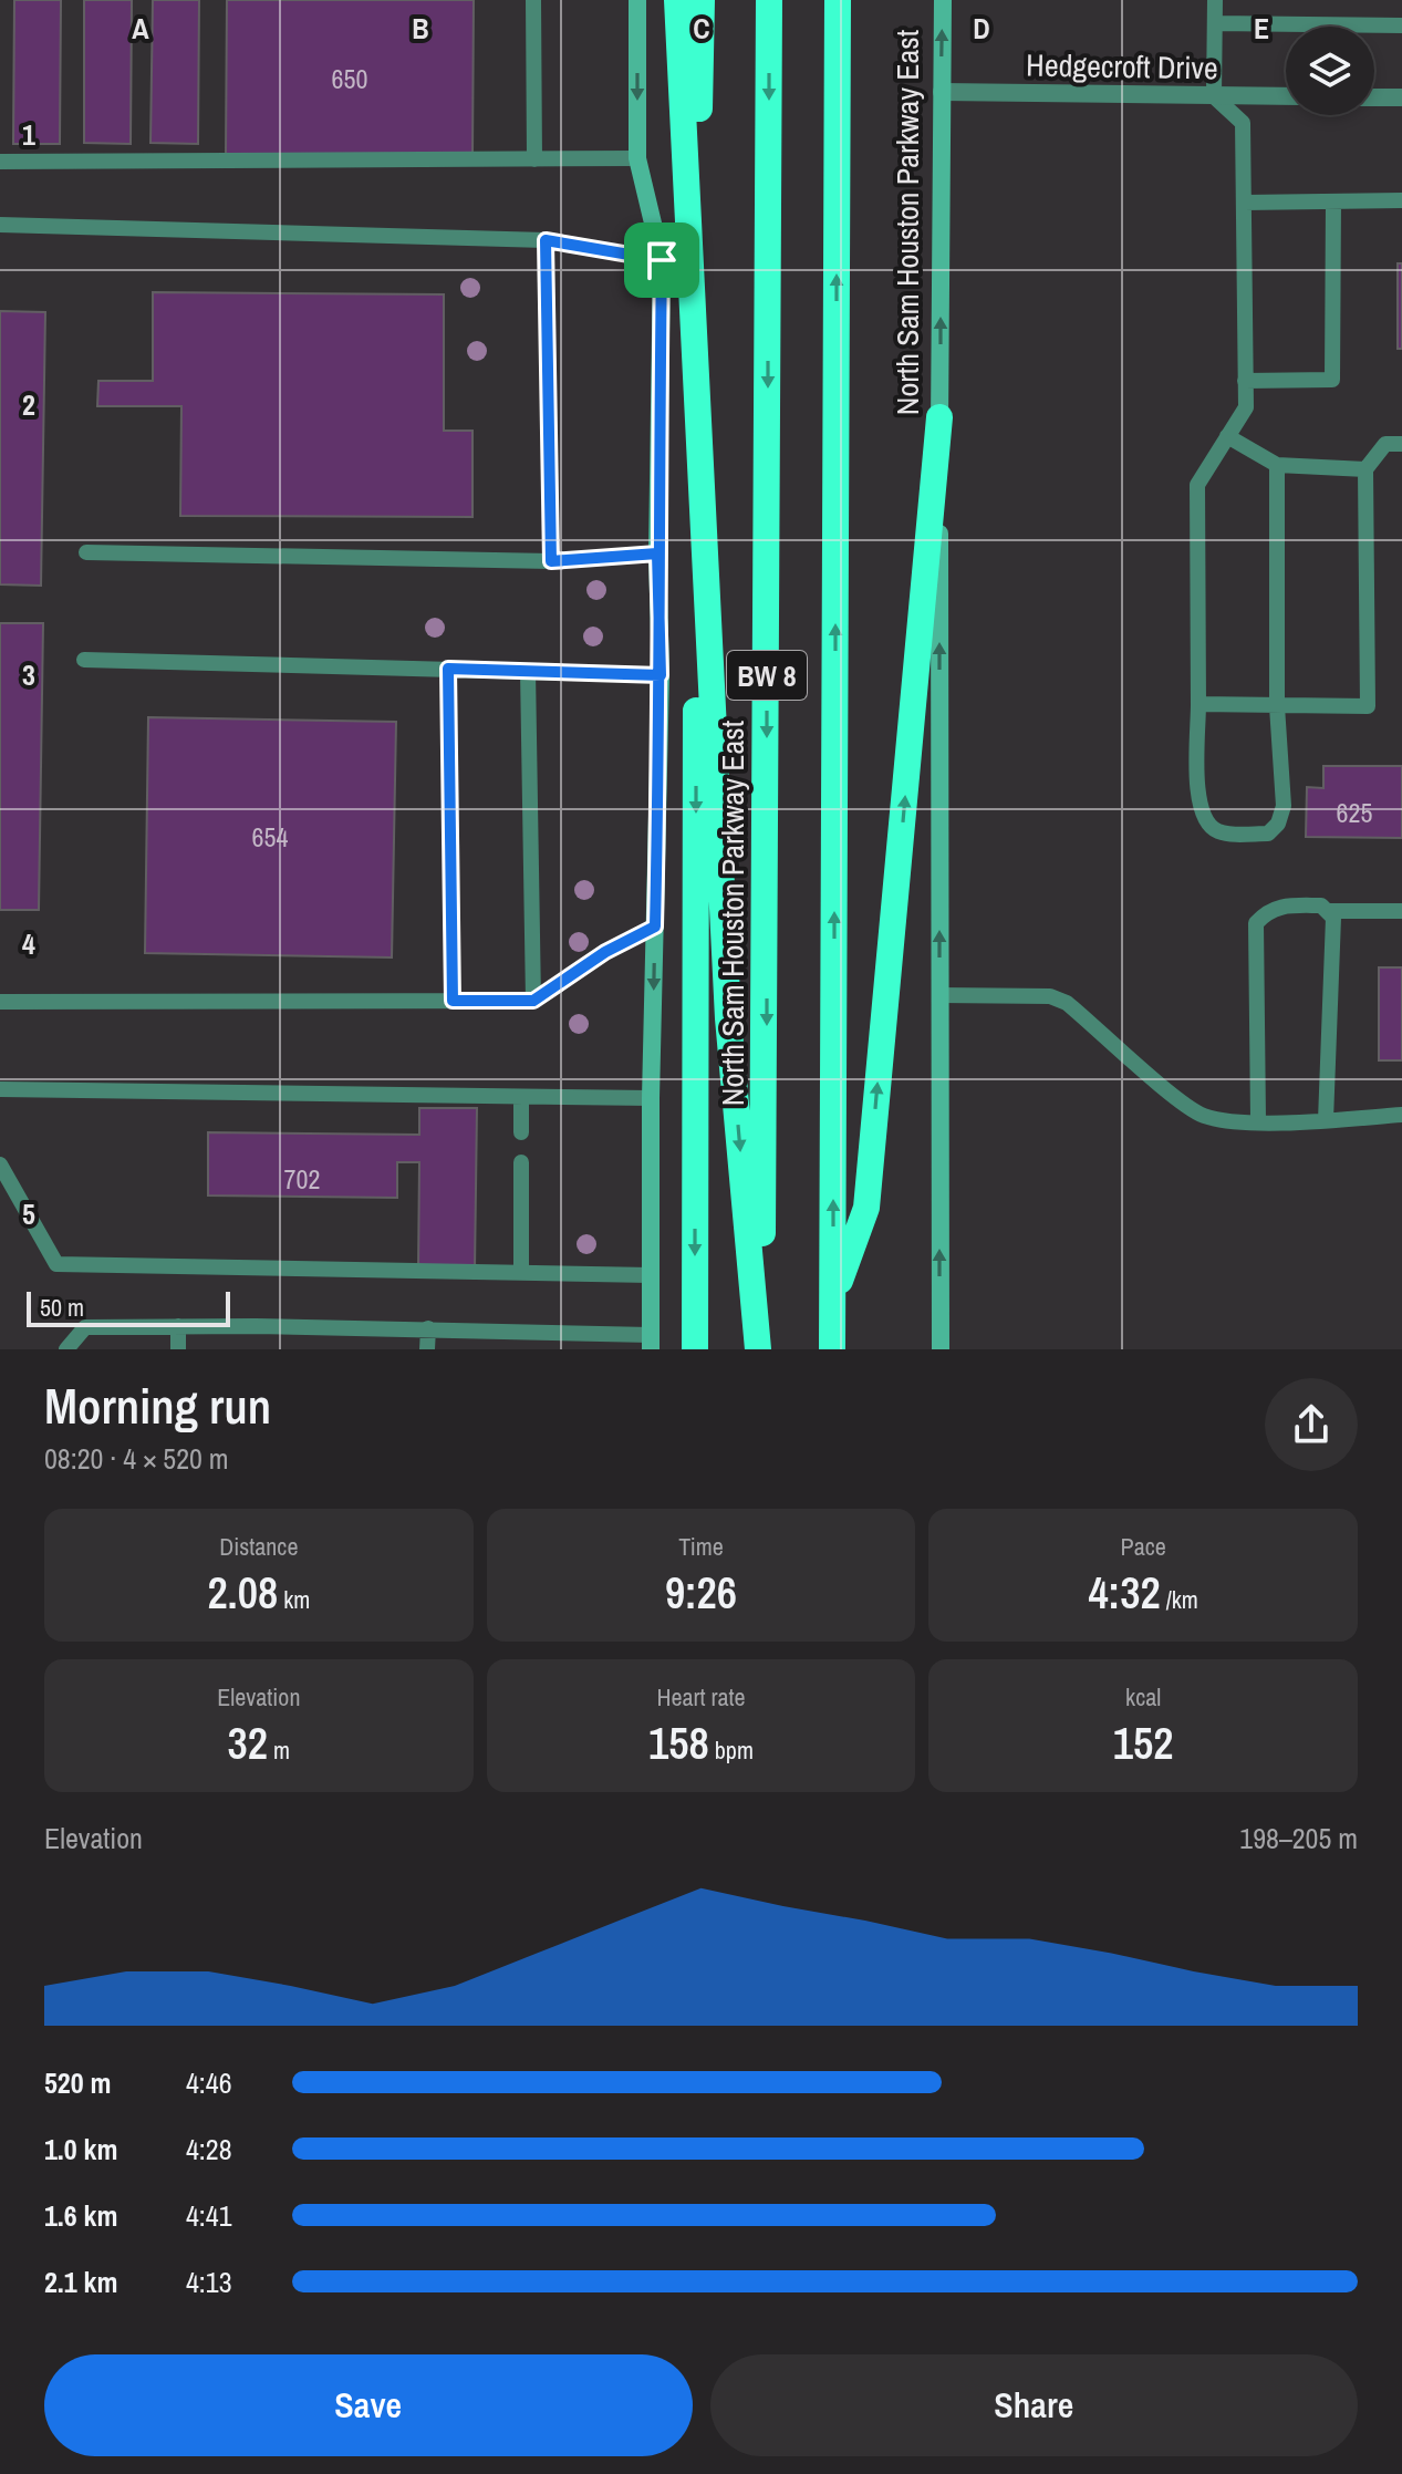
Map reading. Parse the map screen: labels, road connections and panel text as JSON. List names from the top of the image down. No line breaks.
{"streets":{"highway":["North Sam Houston Parkway East","BW 8"],"street":["Hedgecroft Drive"]},"crossings":[["Hedgecroft Drive","North Sam Houston Parkway East"]],"house_numbers":["650","625","654","702"],"scale_bar":"50 m","page":{"scale":"50 m","heading":["Morning run","08:20 · 4 × 520 m"],"stats":[["Distance","2.08 km"],["Time","9:26"],["Pace","4:32 /km"],["Elevation","32 m"],["Heart rate","158 bpm"],["kcal","152"]],"chart":["Elevation","198–205 m"],"list":[{"name":"520 m","note":"4:46"},{"name":"1.0 km","note":"4:28"},{"name":"1.6 km","note":"4:41"},{"name":"2.1 km","note":"4:13"}],"buttons":["Save","Share"]},"grid":{"columns":["A","B","C","D","E"],"rows":["1","2","3","4","5"]}}
